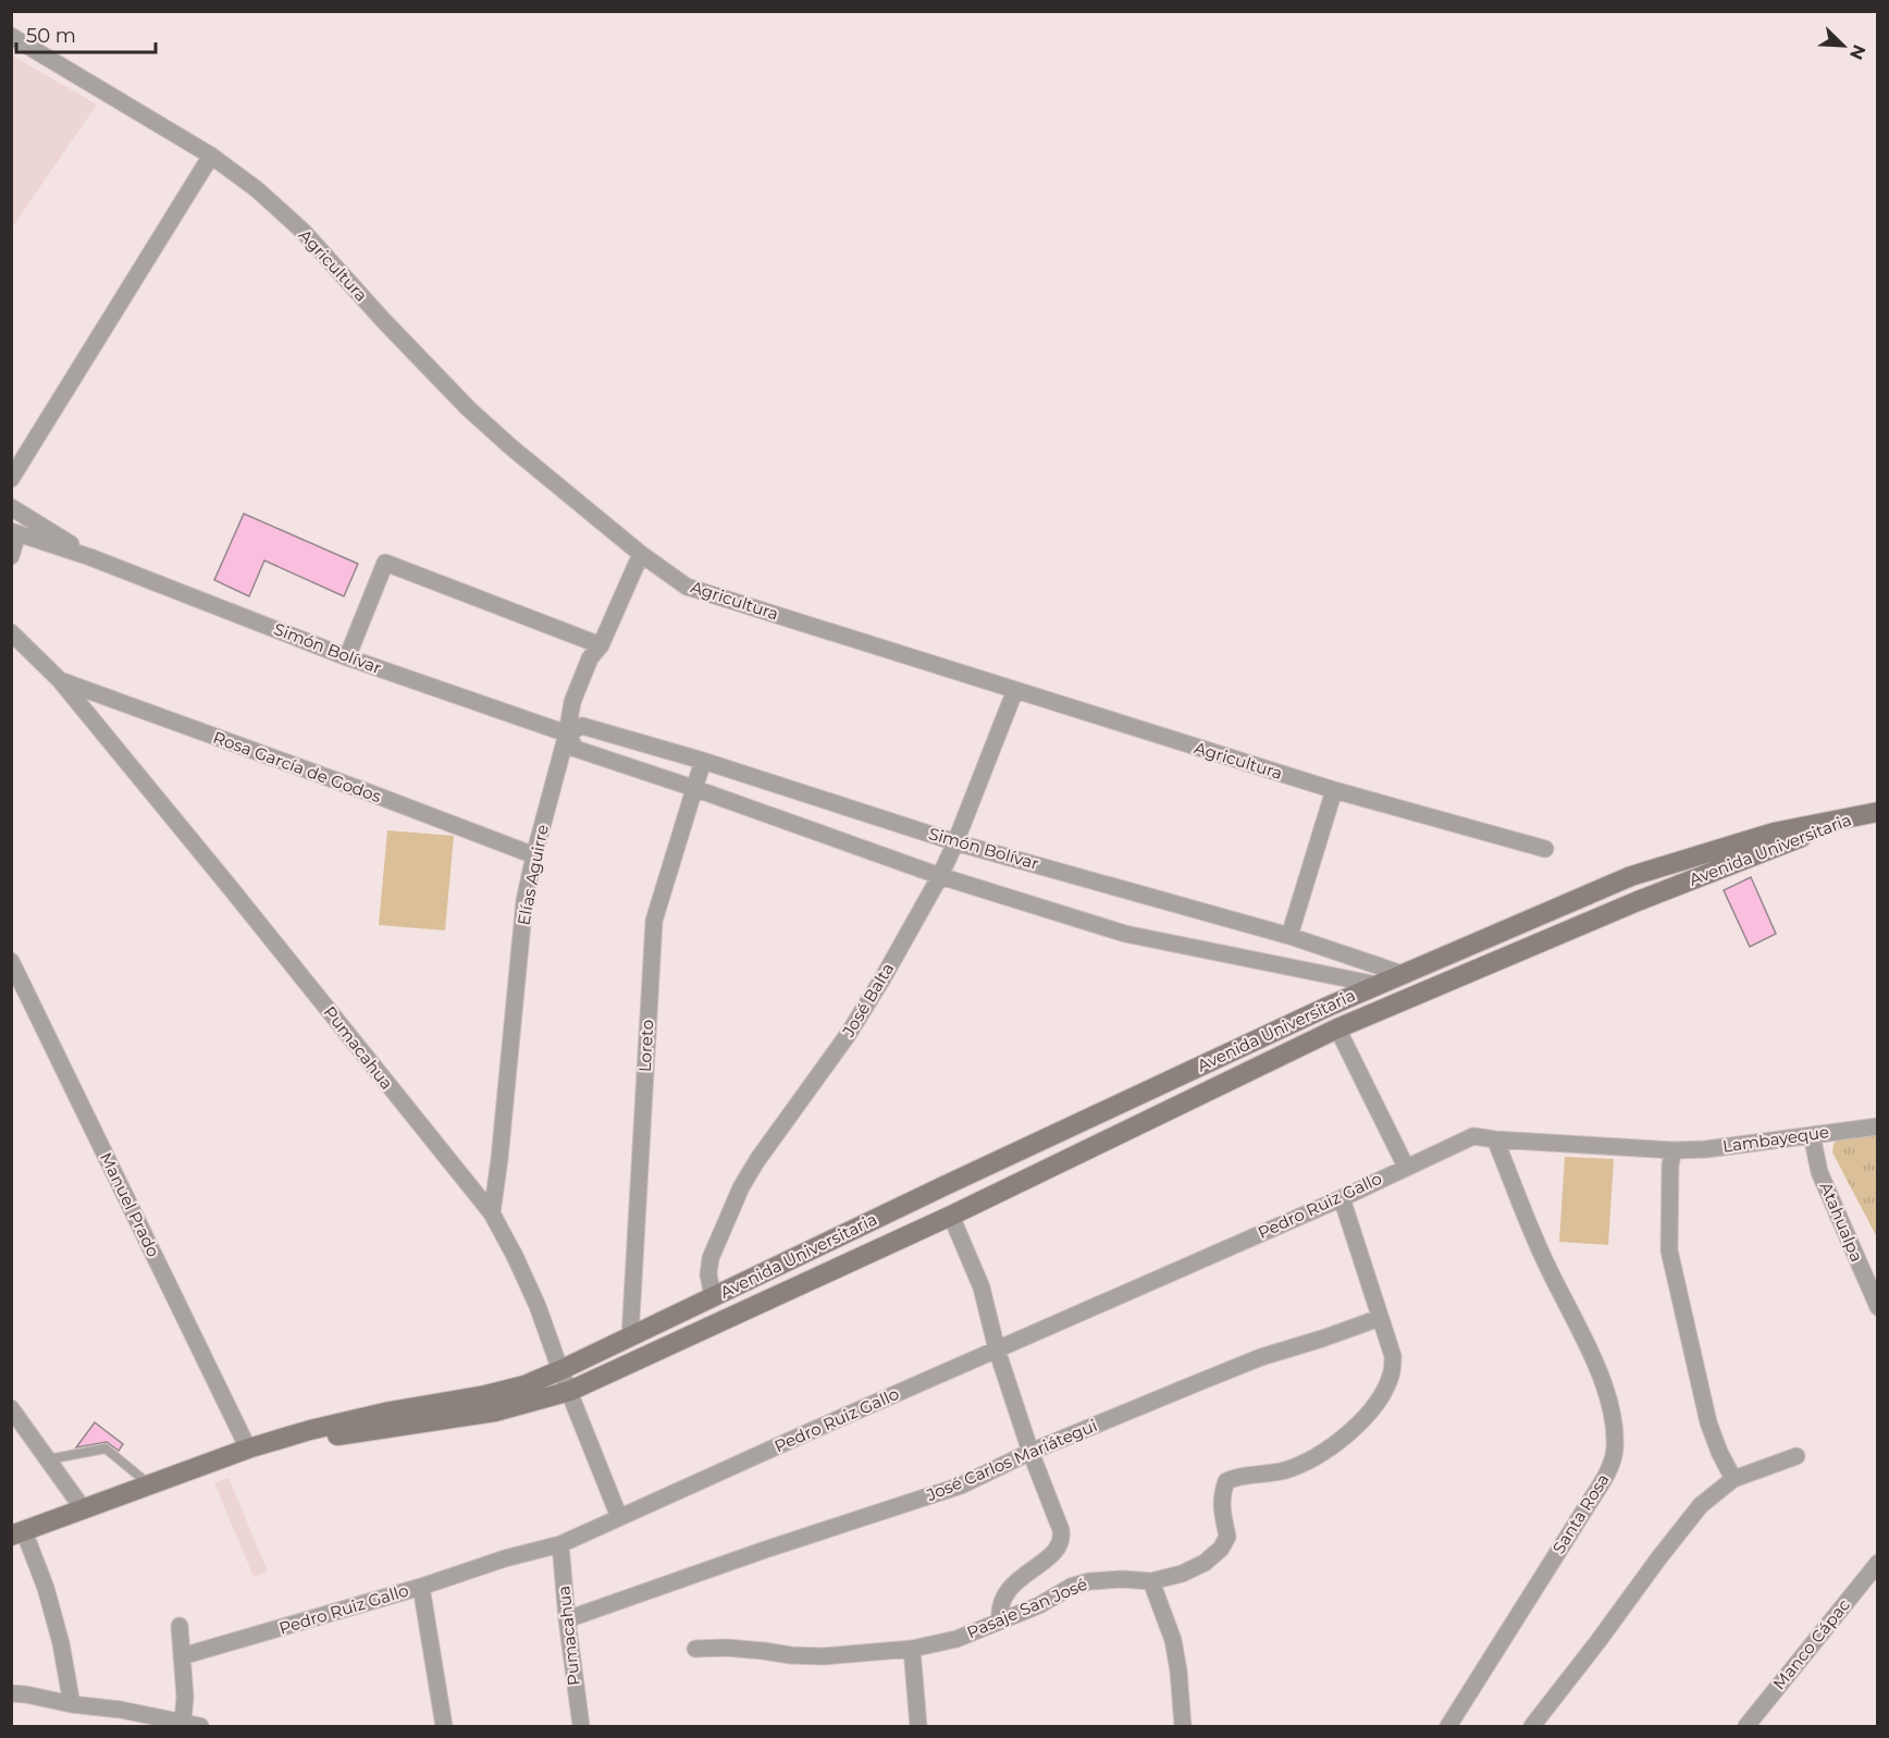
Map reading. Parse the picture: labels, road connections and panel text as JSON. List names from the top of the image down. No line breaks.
{"streets":{"main road":["Avenida Universitaria"],"street":["Agricultura","Simón Bolívar","Rosa García de Godos","Elías Aguirre","José Balta","Loreto","Pumacahua","Lambayeque","Manuel Prado","Pedro Ruiz Gallo","Atahualpa","José Carlos Mariátegui","Santa Rosa","Pasaje San José","Manco Cápac"]},"crossings":[["Agricultura","Elías Aguirre"],["Agricultura","José Balta"],["Simón Bolívar","Avenida Universitaria"],["Simón Bolívar","Elías Aguirre"],["Simón Bolívar","José Balta"],["Simón Bolívar","Loreto"],["Rosa García de Godos","Elías Aguirre"],["Rosa García de Godos","Pumacahua"],["Avenida Universitaria","José Balta"],["Avenida Universitaria","Loreto"],["Avenida Universitaria","Pumacahua"],["Avenida Universitaria","Manuel Prado"],["Elías Aguirre","Pumacahua"],["Pumacahua","Pedro Ruiz Gallo"],["Pumacahua","José Carlos Mariátegui"],["Lambayeque","Pedro Ruiz Gallo"],["Lambayeque","Atahualpa"],["Lambayeque","Santa Rosa"],["José Carlos Mariátegui","Pasaje San José"]],"scale_bar":"50 m","north":"bottom right"}
